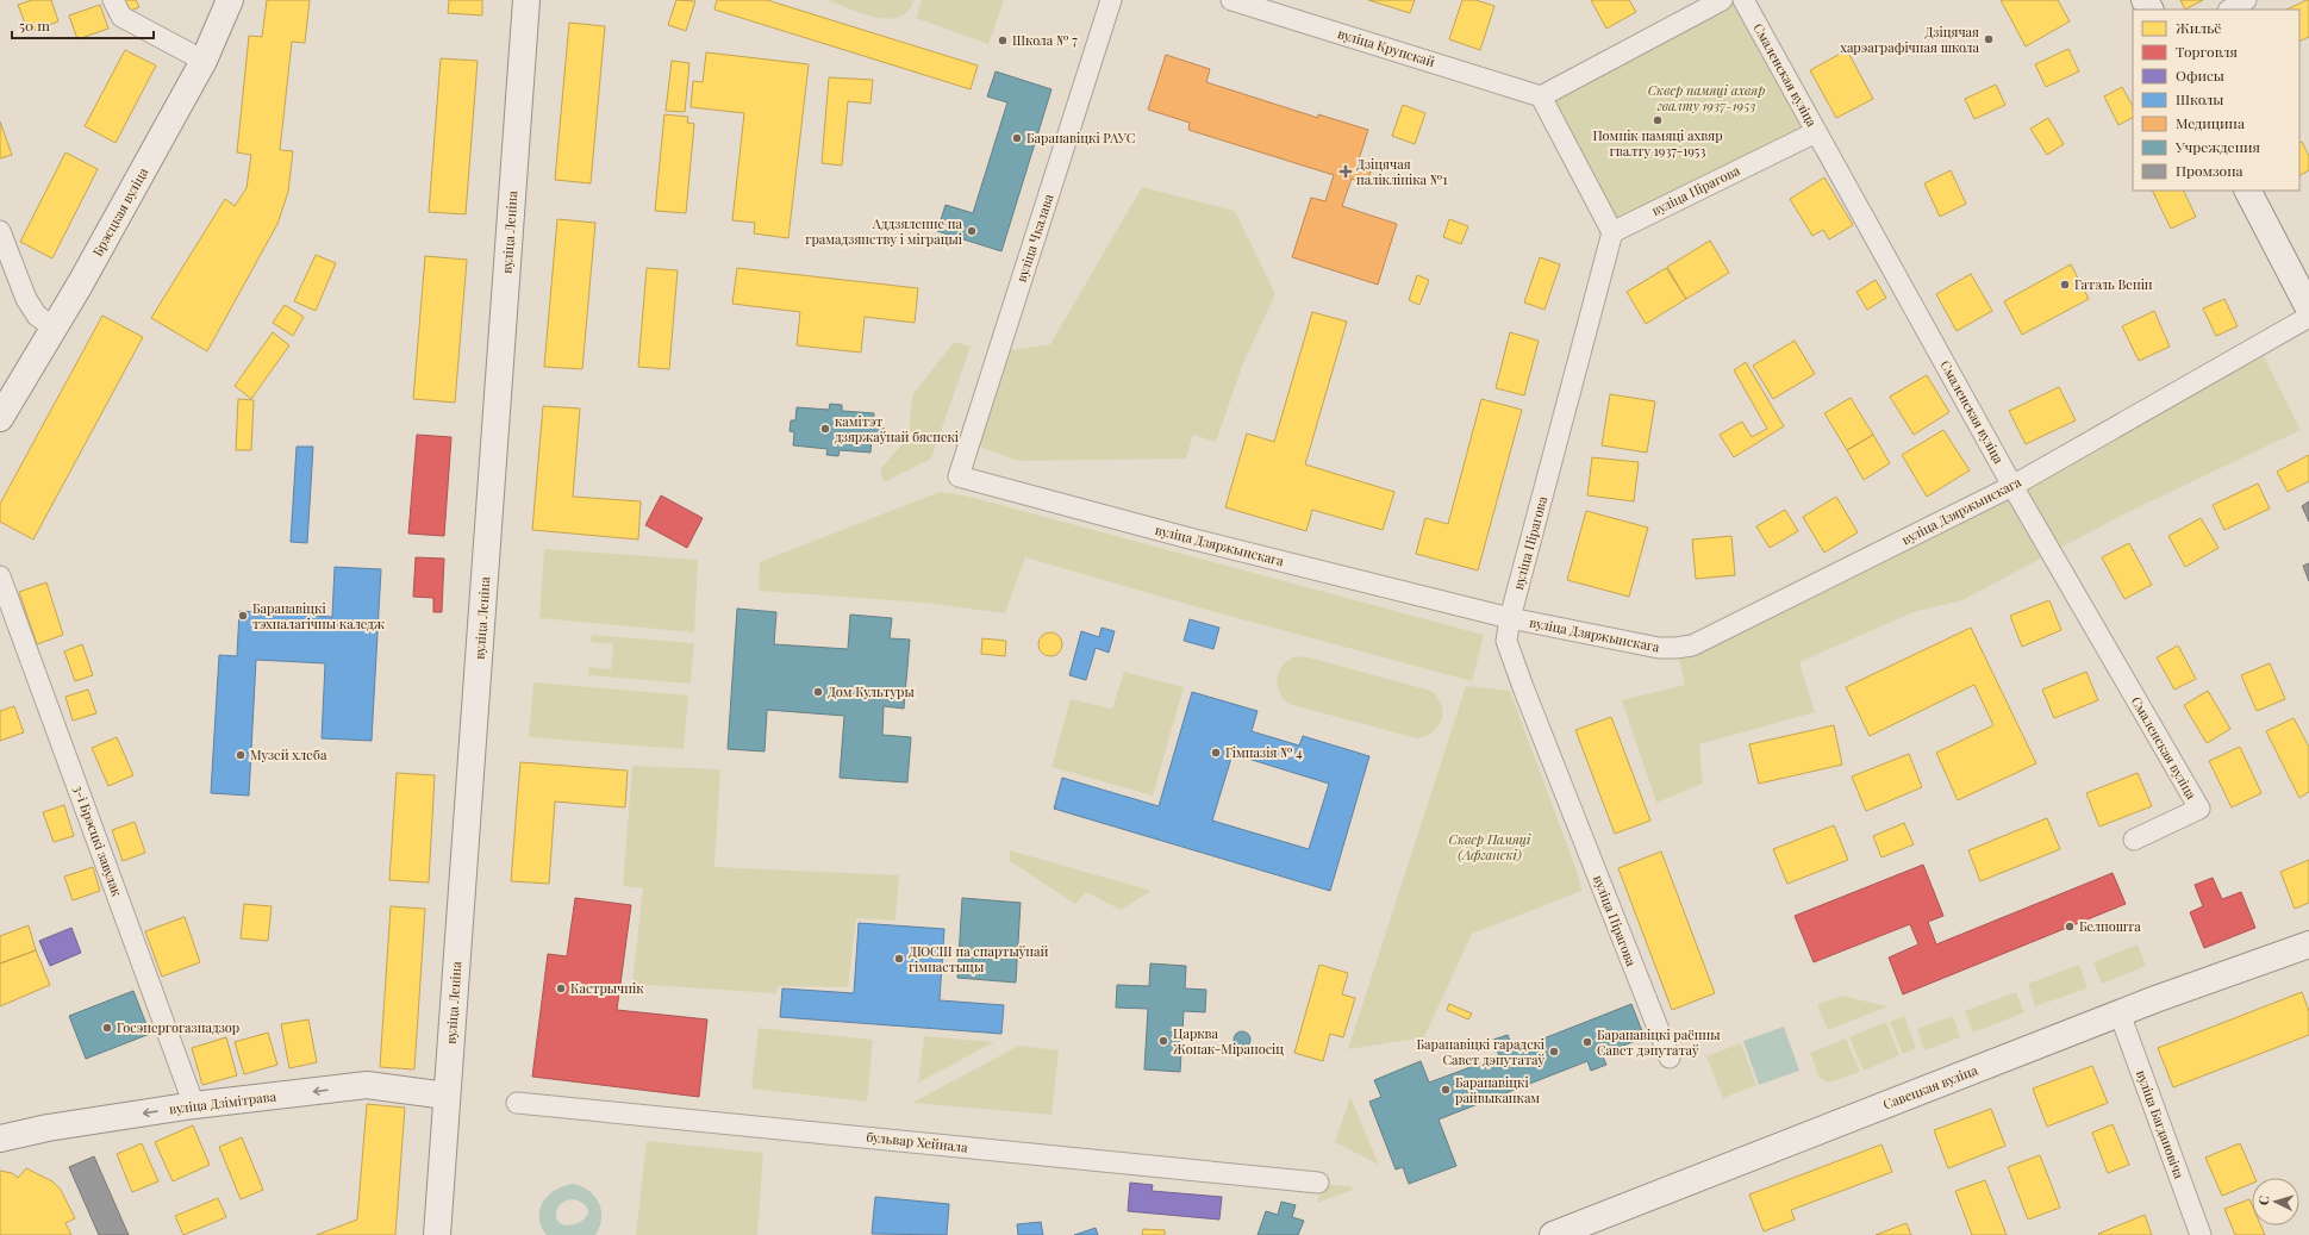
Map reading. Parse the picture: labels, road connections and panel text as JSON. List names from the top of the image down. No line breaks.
{"streets":{"main road":["Брэсцкая вуліца","вуліца Леніна","Савецкая вуліца","вуліца Дзімітрава"],"street":["вуліца Крупскай","Смаленская вуліца","вуліца Пірагова","вуліца Чкалава","вуліца Дзяржынскага","3-і Брэсцкі завулак","вуліца Багдановіча","бульвар Хейнала"]},"crossings":[["Смаленская вуліца","вуліца Пірагова"],["Смаленская вуліца","вуліца Дзяржынскага"],["вуліца Пірагова","вуліца Дзяржынскага"],["вуліца Леніна","вуліца Дзімітрава"],["вуліца Чкалава","вуліца Дзяржынскага"],["3-і Брэсцкі завулак","вуліца Дзімітрава"],["Савецкая вуліца","вуліца Багдановіча"]],"one_way":["вуліца Дзімітрава"],"parks":["Сквер памяці ахвяр гвалту 1937-1953","Сквер Памяці (Афганскі)"],"places":{"other":["Дзіцячая харэаграфічная школа","Школа № 7","Помнік памяці ахвяр гвалту 1937-1953","Баранавіцкі РАУС","Аддзяленне па грамадзянству і міграцыі","Гатэль Венін","камітэт дзяржаўнай бяспекі","Баранавіцкі тэхналагічны каледж","Дом Культуры","Гімназія № 4","Музей хлеба","Белпошта","ДЮСШ па спартыўнай гімнастыцы","Кастрычнік","Госэнергогазнадзор","Царква Жонак-Міраносіц","Баранавіцкі раённы Савет дэпутатаў","Баранавіцкі гарадскі Савет дэпутатаў","Баранавіцкі райвыканкам"],"health":["Дзіцячая паліклініка №1"]},"legend":["Жильё","Торговля","Офисы","Школы","Медицина","Учреждения","Промзона"],"scale_bar":"50 m","north":"left"}
